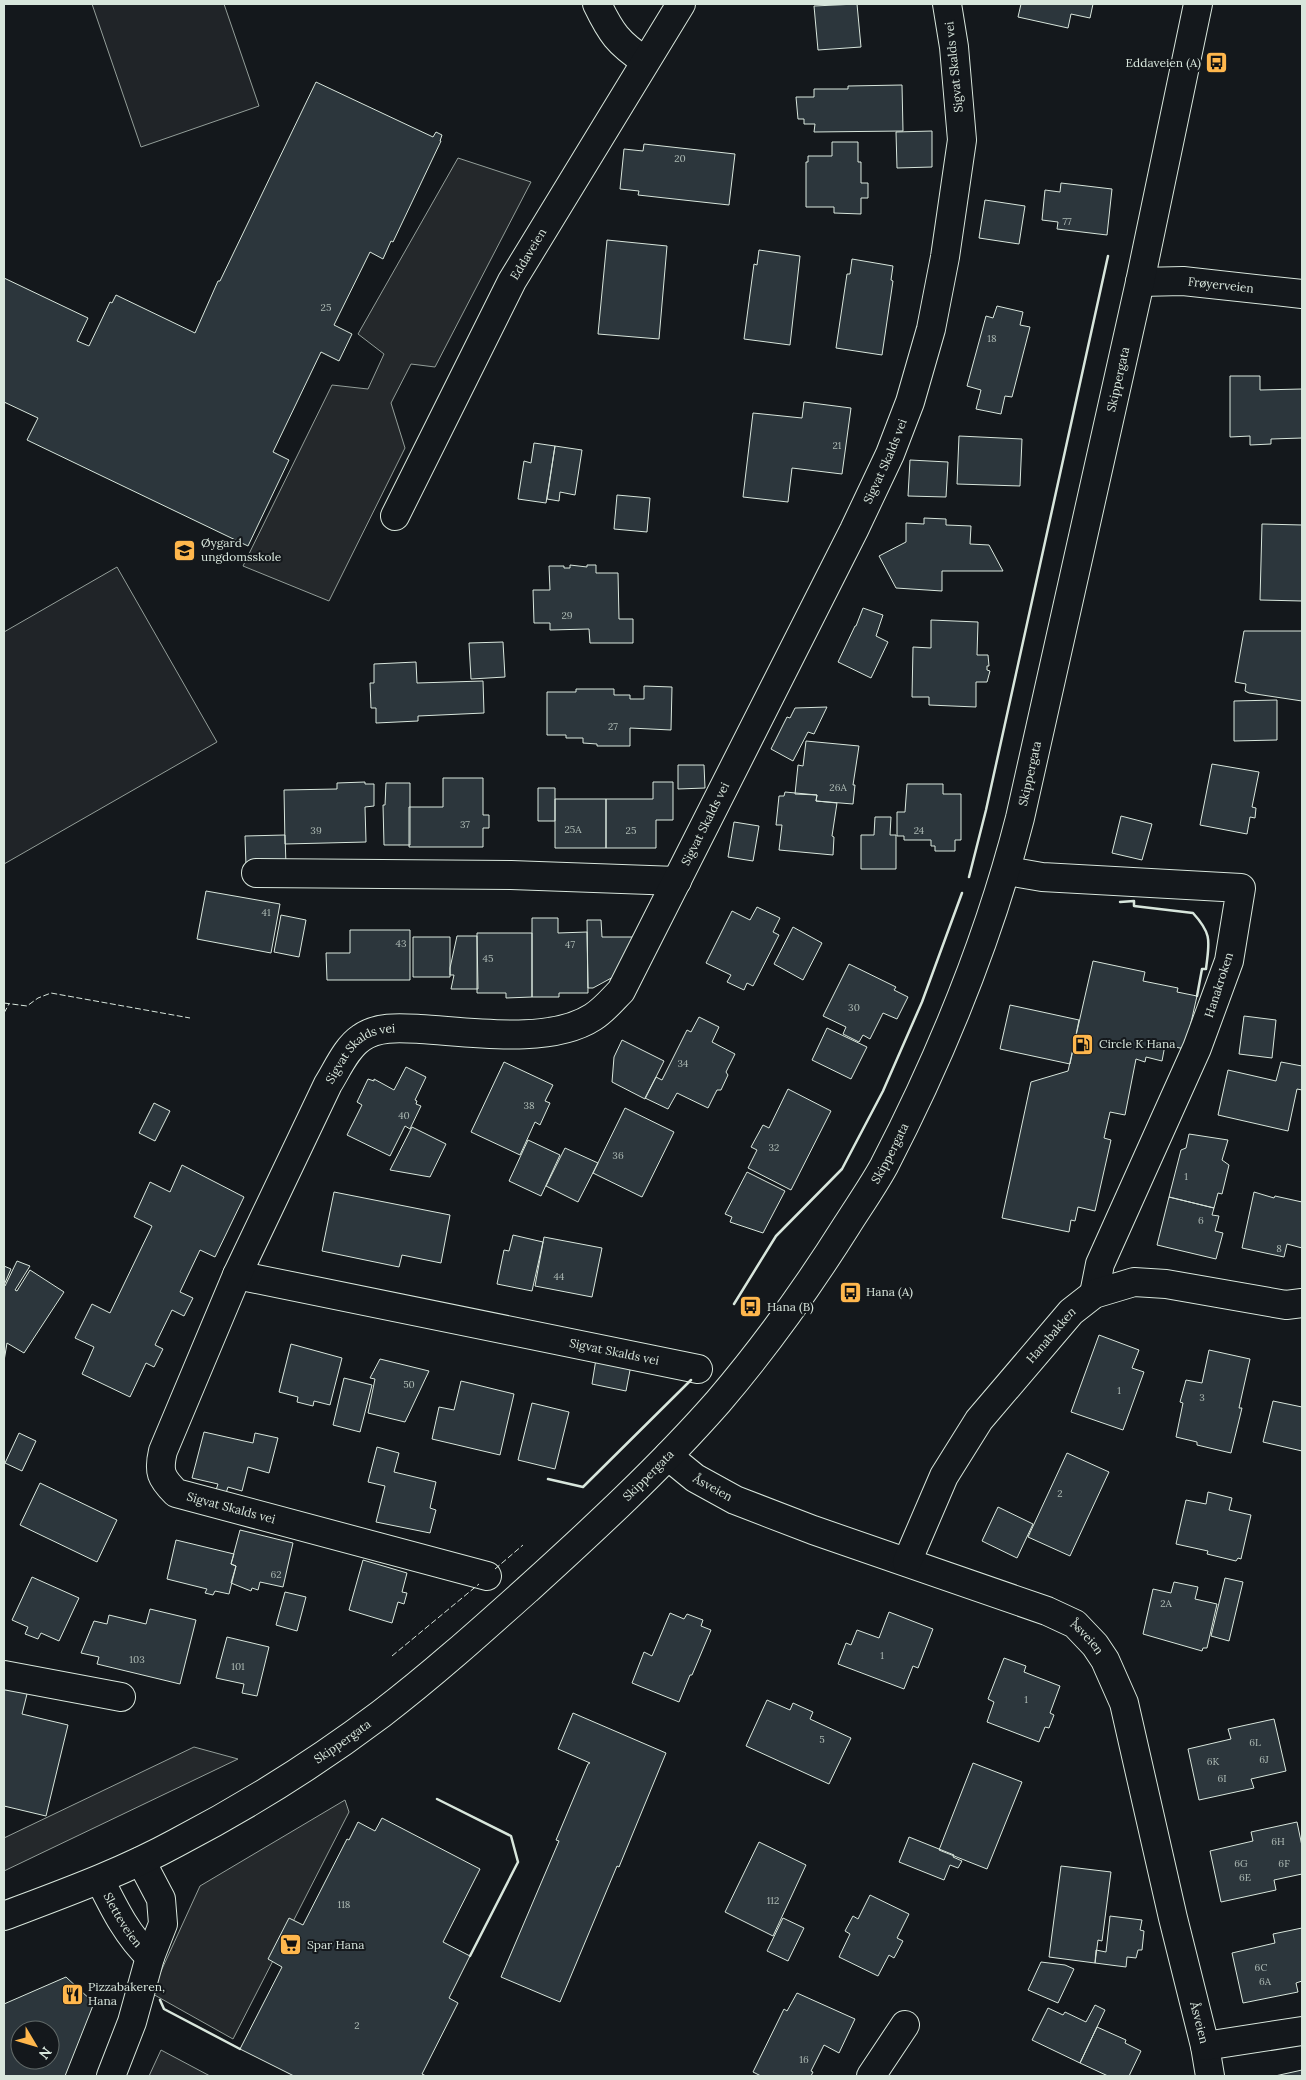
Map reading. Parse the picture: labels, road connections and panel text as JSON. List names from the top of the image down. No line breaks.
{"streets":{"street":["Sigvat Skalds vei","Eddaveien","Frøyerveien","Skippergata","Hanakroken","Hanabakken","Åsveien","Sletteveien"]},"crossings":[["Frøyerveien","Skippergata"],["Skippergata","Hanakroken"],["Skippergata","Åsveien"],["Skippergata","Sletteveien"],["Hanakroken","Hanabakken"],["Hanabakken","Åsveien"]],"places":{"bus stop":["Eddaveien (A)","Hana (A)","Hana (B)"],"school or university":["Øygard ungdomsskole"],"fuel station":["Circle K Hana"],"supermarket":["Spar Hana"],"restaurant":["Pizzabakeren, Hana"]},"house_numbers":["20","77","25","18","21","29","27","26A","37","25A","39","25","24","41","43","47","45","30","34","38","40","32","36","1","6","8","44","50","1","3","2","62","2A","1","103","101","1","5","6L","6J","6K","6I","6H","6G","6F","6E","112","118","6C","6A","2","16"],"north":"bottom right"}
